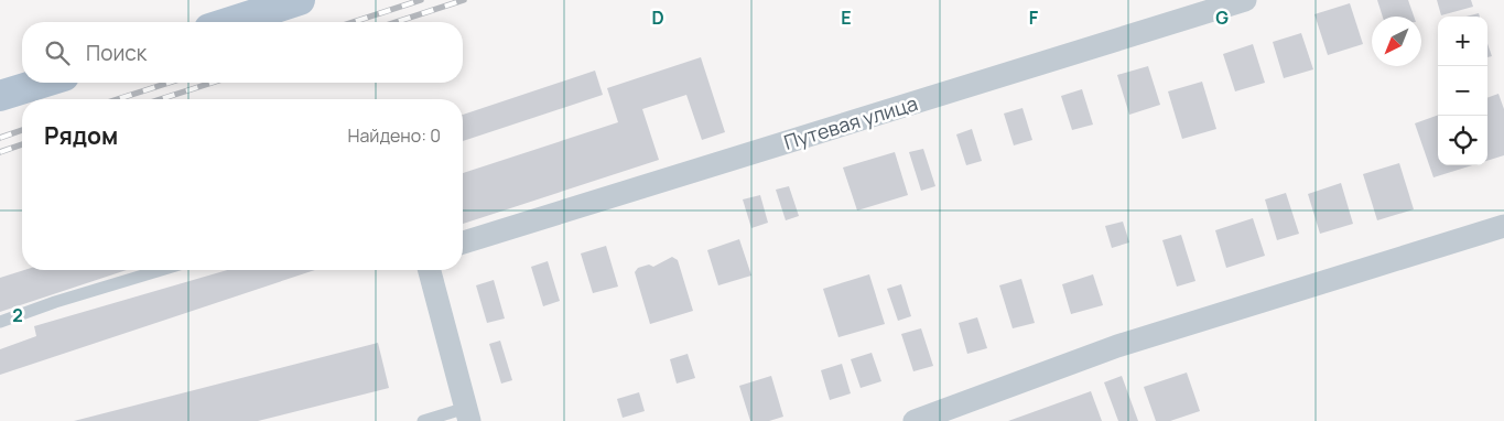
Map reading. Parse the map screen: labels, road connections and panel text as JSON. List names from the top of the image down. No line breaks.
{"streets":{"street":["Путевая улица"]},"north":"bottom left","page":{"map_buttons":["+","−"],"search":"Поиск","heading":["Рядом","Найдено: 0"]},"grid":{"columns":["D","E","F","G"],"rows":["2"]}}
